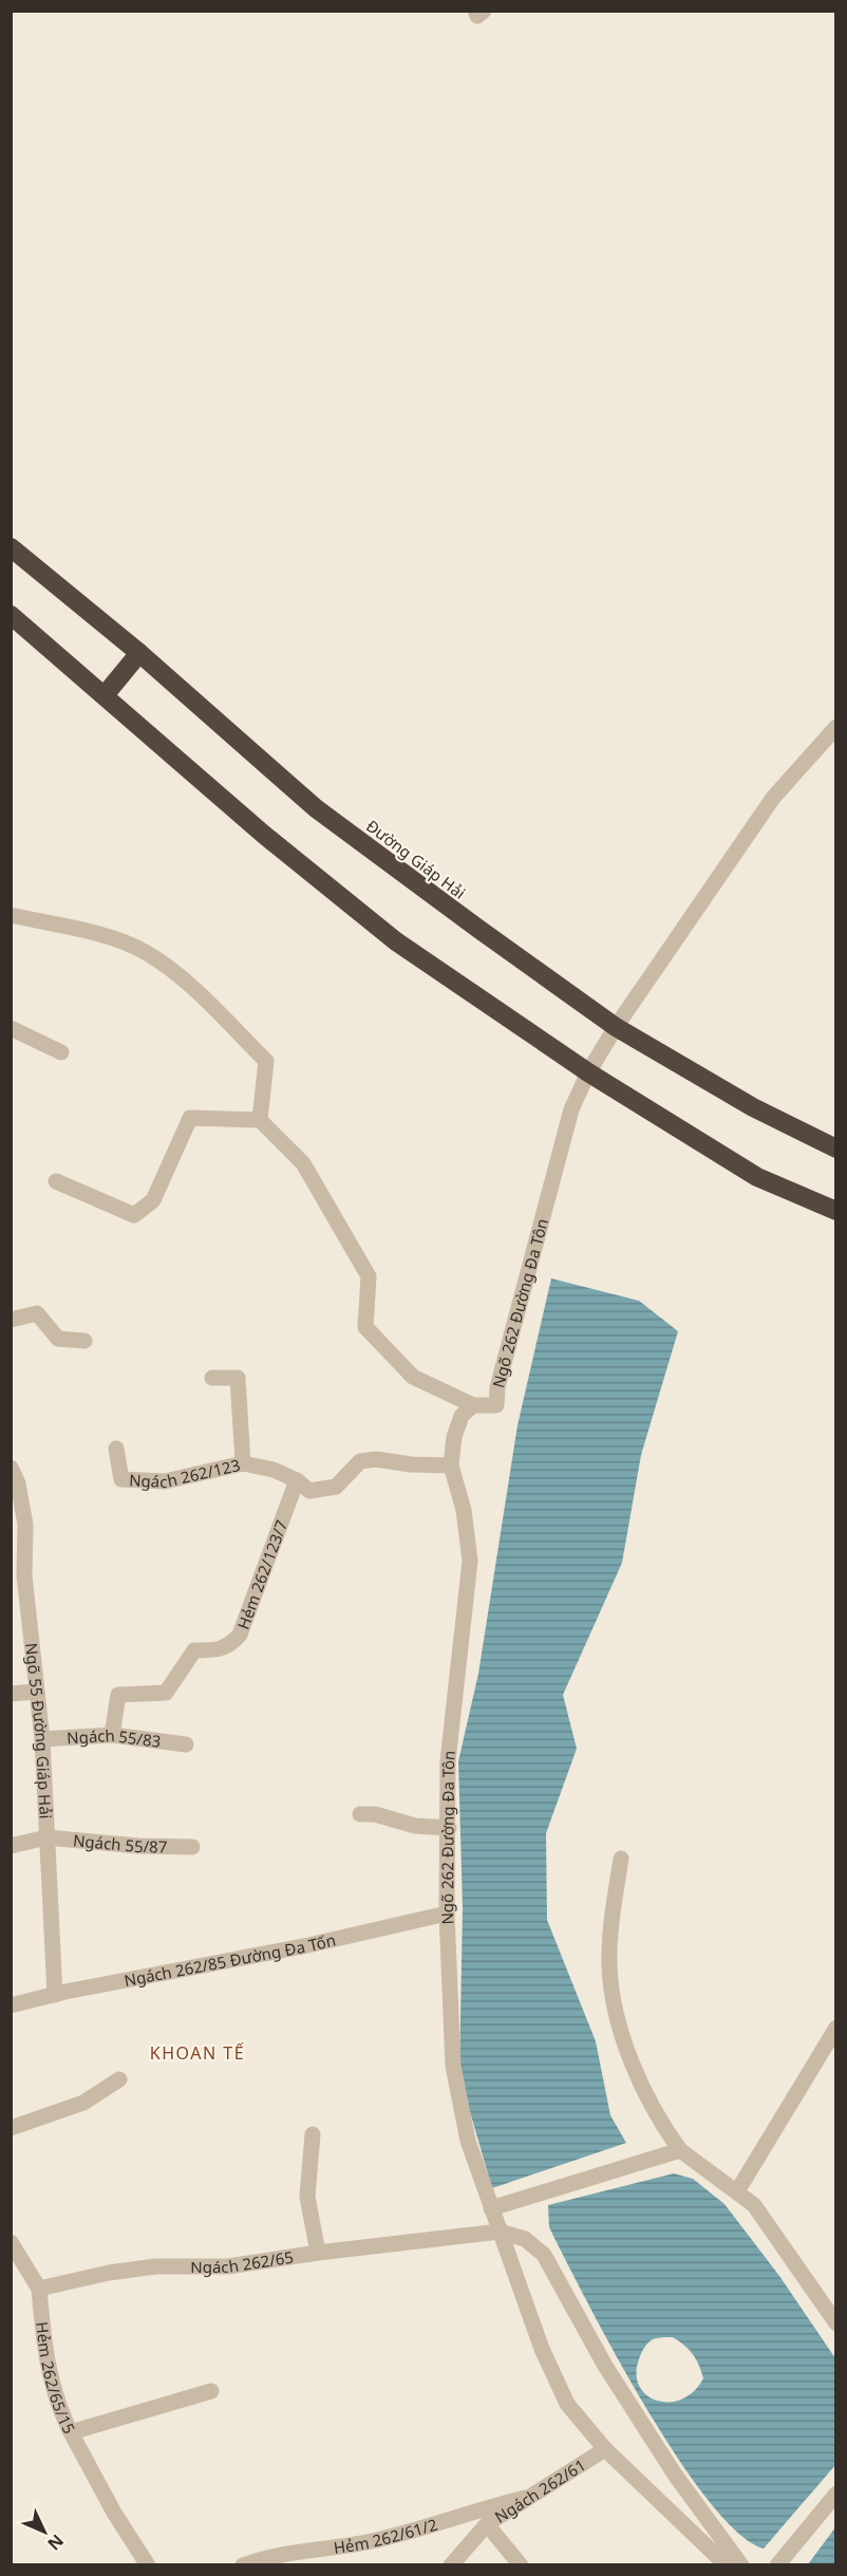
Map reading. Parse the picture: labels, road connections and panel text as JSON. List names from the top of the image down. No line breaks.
{"streets":{"highway":["Đường Giáp Hải"],"street":["Ngõ 262 Đường Đa Tôn","Ngách 262/123","Hẻm 262/123/7","Ngõ 55 Đường Giáp Hải","Ngách 55/83","Ngách 55/87","Ngách 262/85 Đường Đa Tốn","Ngách 262/65","Hẻm 262/65/15","Ngách 262/61","Hẻm 262/61/2"]},"crossings":[["Ngõ 262 Đường Đa Tôn","Ngách 262/123"],["Ngõ 262 Đường Đa Tôn","Ngách 262/85 Đường Đa Tốn"],["Ngõ 262 Đường Đa Tôn","Ngách 262/65"],["Ngõ 262 Đường Đa Tôn","Ngách 262/61"],["Ngách 262/123","Hẻm 262/123/7"],["Hẻm 262/123/7","Ngách 55/83"],["Ngõ 55 Đường Giáp Hải","Ngách 55/83"],["Ngõ 55 Đường Giáp Hải","Ngách 55/87"],["Ngõ 55 Đường Giáp Hải","Ngách 262/85 Đường Đa Tốn"],["Ngách 262/65","Hẻm 262/65/15"],["Ngách 262/61","Hẻm 262/61/2"]],"districts":["KHOAN TẾ"],"north":"bottom right"}
